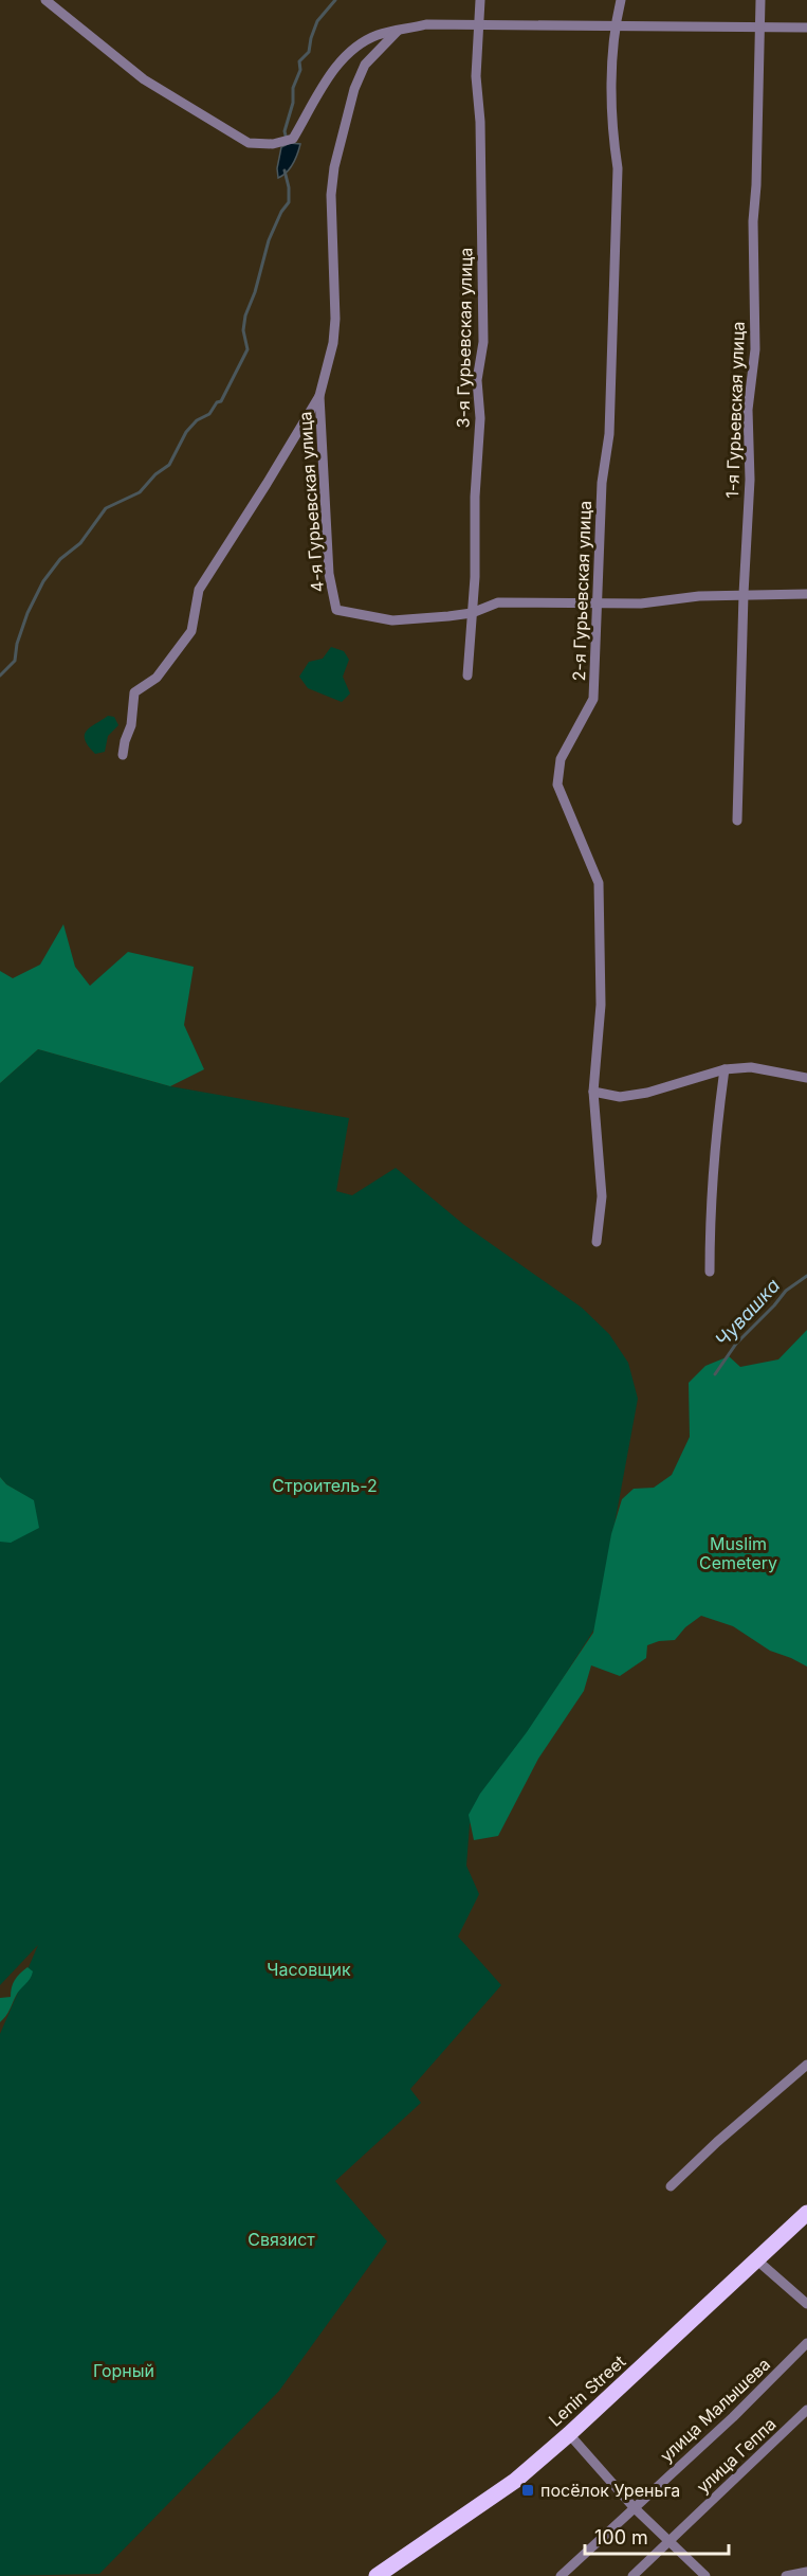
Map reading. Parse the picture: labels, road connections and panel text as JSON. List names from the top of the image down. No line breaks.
{"streets":{"main road":["Lenin Street"],"street":["3-я Гурьевская улица","1-я Гурьевская улица","4-я Гурьевская улица","2-я Гурьевская улица","улица Малышева","улица Геппа"]},"crossings":[["3-я Гурьевская улица","4-я Гурьевская улица"]],"water":["Чувашка"],"parks":["Строитель-2","Muslim Cemetery","Часовщик","Связист","Горный"],"places":{"transit":["посёлок Уреньга"]},"scale_bar":"100 m"}
